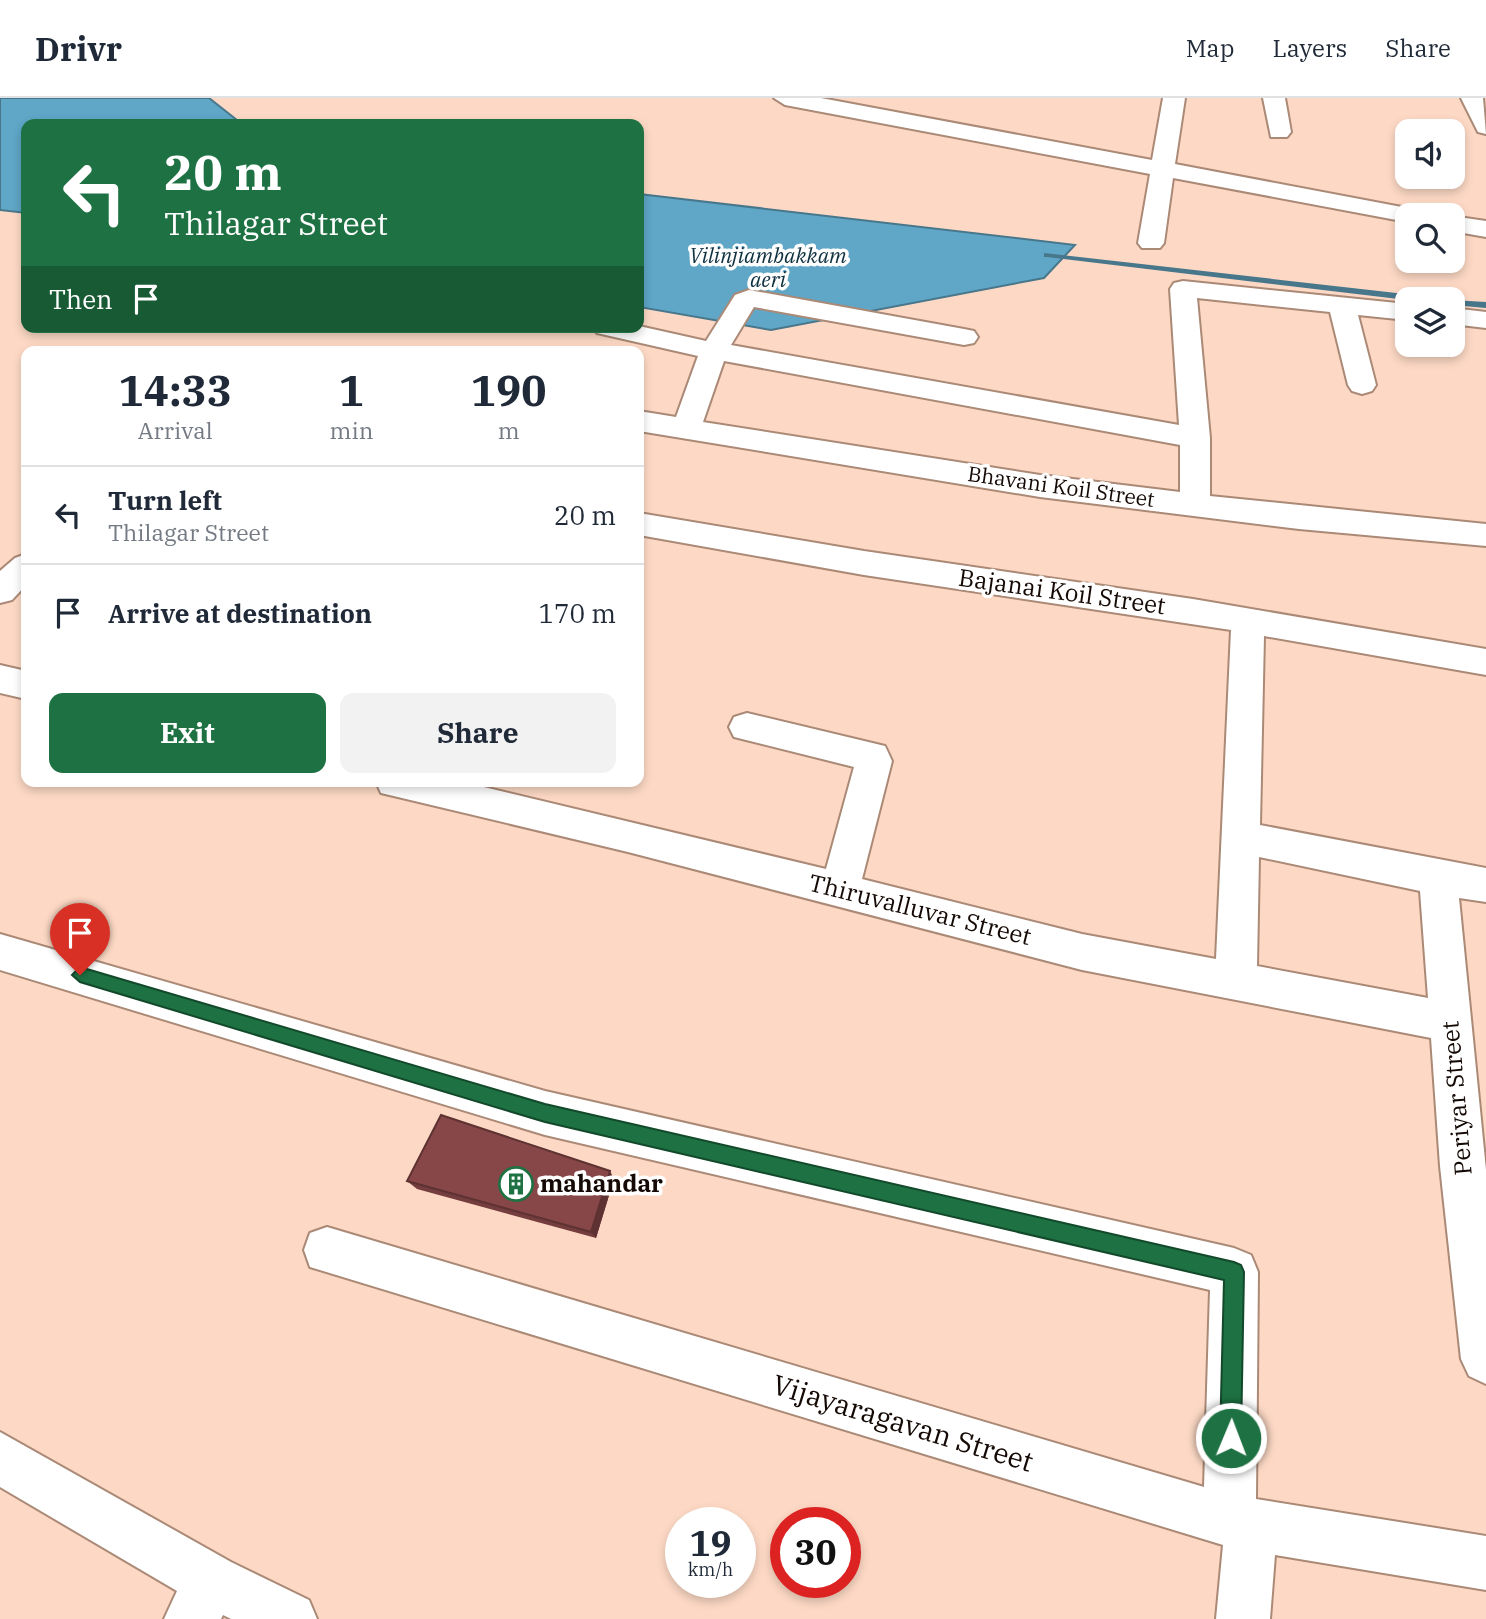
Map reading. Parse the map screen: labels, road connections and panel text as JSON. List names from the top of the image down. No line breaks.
{"streets":{"street":["Bhavani Koil Street","Bajanai Koil Street","Thiruvalluvar Street","Periyar Street","Vijayaragavan Street"]},"crossings":[["Thiruvalluvar Street","Periyar Street"]],"water":["Vilinjiambakkam aeri"],"places":{"building":["mahandar"]},"page":{"header":"Drivr","nav":["Map","Layers","Share"],"turn":["20 m","Thilagar Street"],"then":"Then","eta":["14:33","Arrival","1","min","190","m"],"list":[{"name":"Turn left","note":"Thilagar Street","value":"20 m"},{"name":"Arrive at destination","value":"170 m"}],"buttons":["Exit","Share"],"speed":"19 km/h","limit":"30"}}
